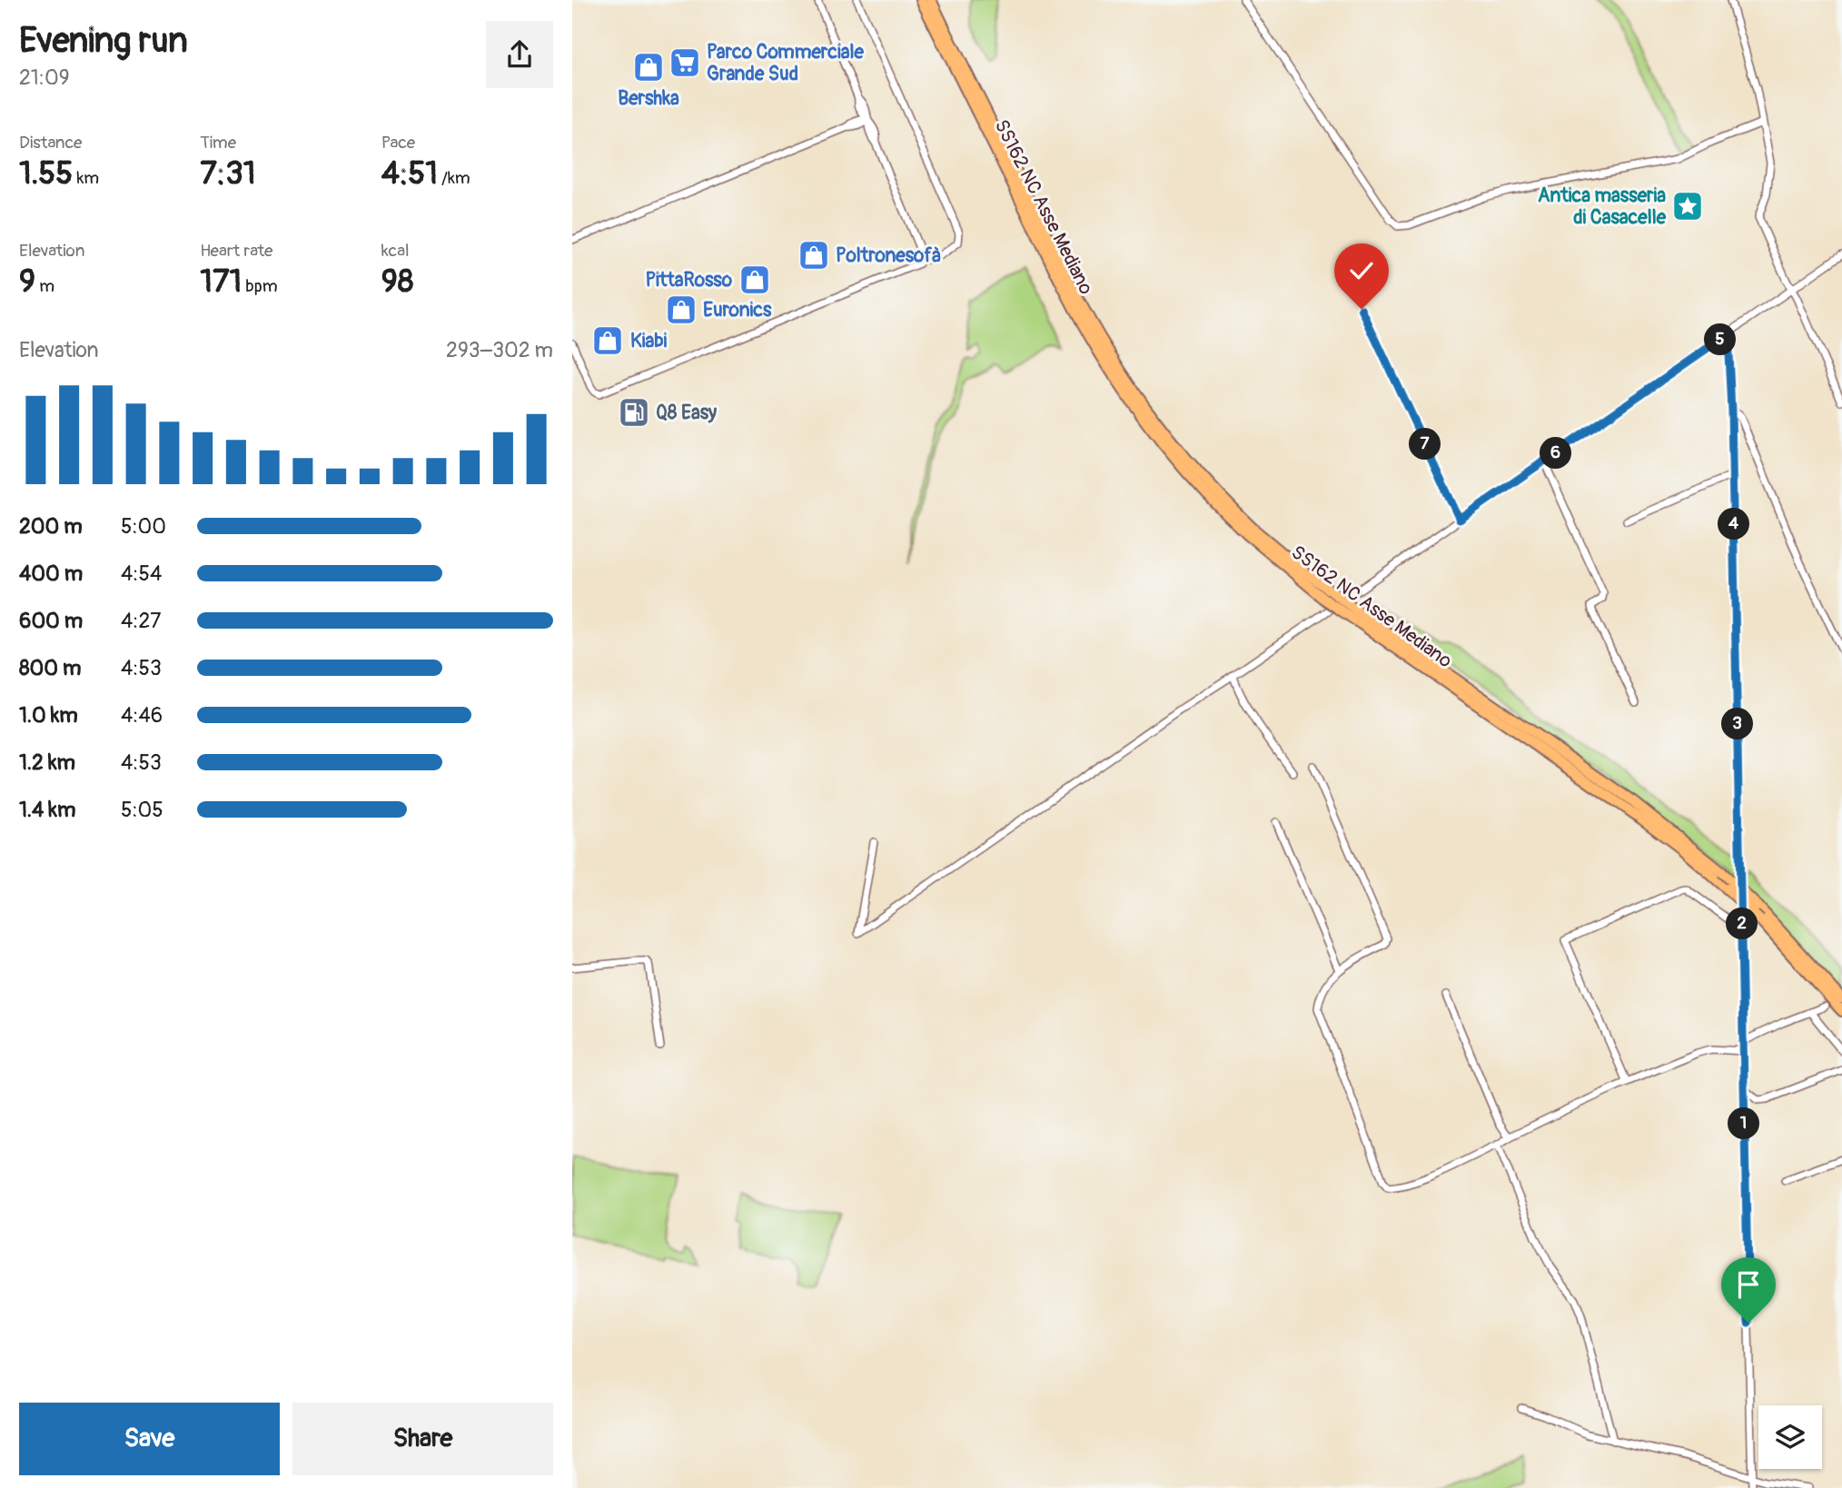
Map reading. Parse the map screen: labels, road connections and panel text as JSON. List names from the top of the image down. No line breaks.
{"streets":{"highway":["SS162 NC Asse Mediano"]},"places":{"supermarket":["Parco Commerciale Grande Sud"],"shop":["Bershka","Poltronesofà","PittaRosso","Euronics","Kiabi"],"place":["Antica masseria di Casacelle"],"fuel station":["Q8 Easy"]},"page":{"heading":["Evening run","21:09"],"stats":[["Distance","1.55 km"],["Time","7:31"],["Pace","4:51 /km"],["Elevation","9 m"],["Heart rate","171 bpm"],["kcal","98"]],"pins":["5","7","6","4","3","2","1"],"chart":["Elevation","293–302 m"],"list":[{"name":"200 m","note":"5:00"},{"name":"400 m","note":"4:54"},{"name":"600 m","note":"4:27"},{"name":"800 m","note":"4:53"},{"name":"1.0 km","note":"4:46"},{"name":"1.2 km","note":"4:53"},{"name":"1.4 km","note":"5:05"}],"buttons":["Save","Share"]}}
